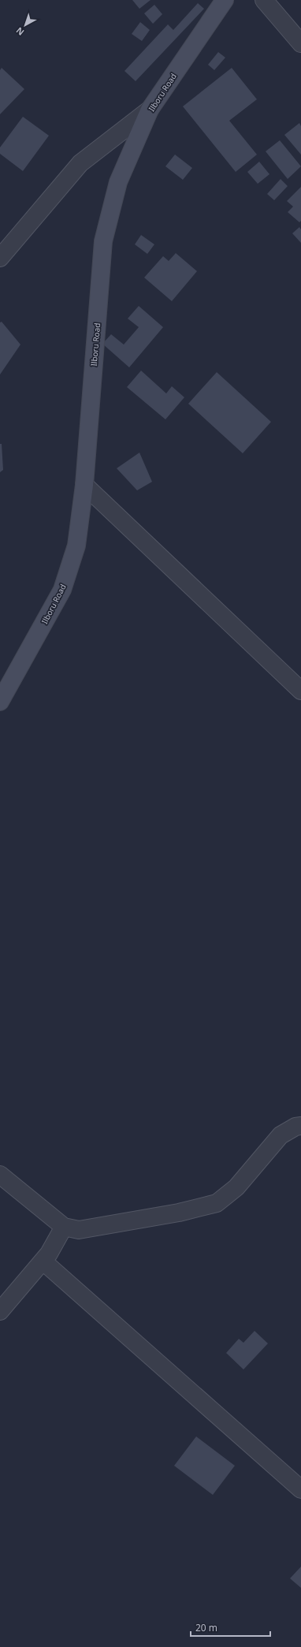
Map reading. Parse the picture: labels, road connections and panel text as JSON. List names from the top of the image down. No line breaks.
{"streets":{"street":["Ilboru Road"]},"scale_bar":"20 m","north":"bottom left"}
